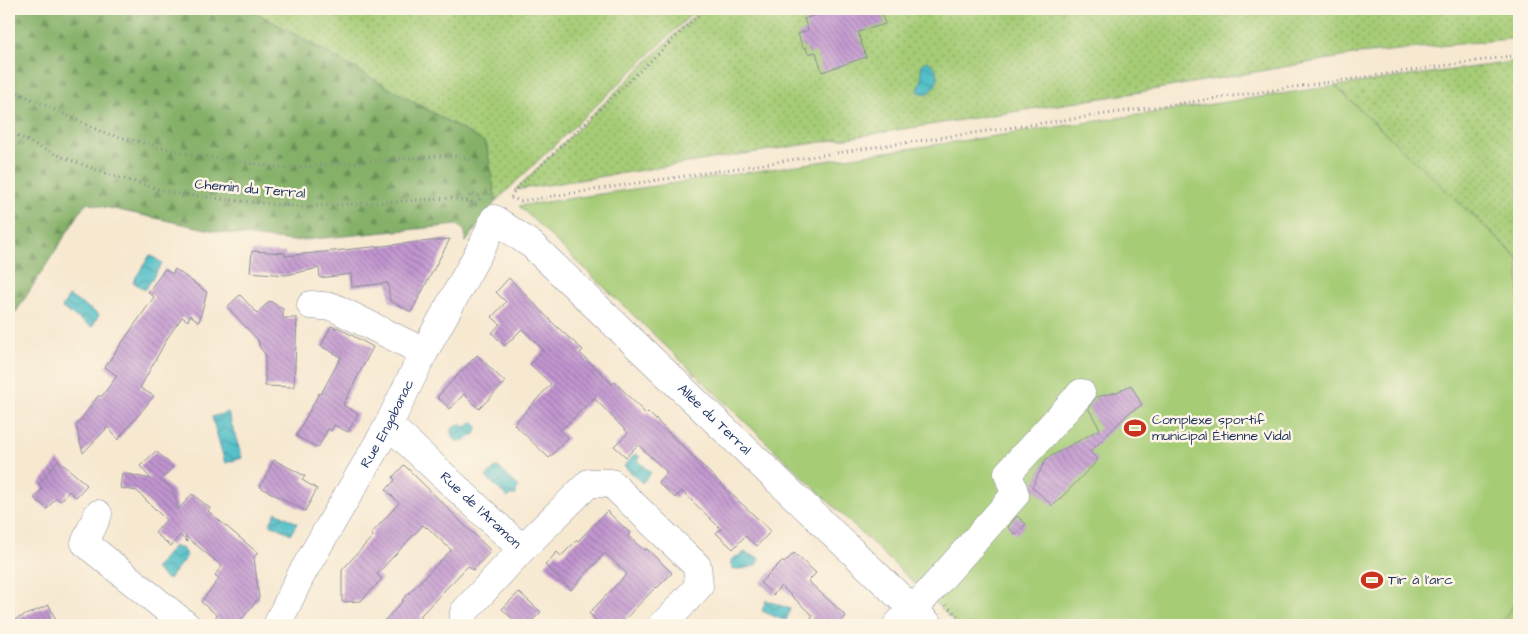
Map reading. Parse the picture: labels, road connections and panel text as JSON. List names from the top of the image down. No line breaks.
{"streets":{"street":["Allée du Terral","Rue Engabanac","Rue de l'Aramon"],"path":["Chemin du Terral"]},"crossings":[["Chemin du Terral","Allée du Terral"],["Chemin du Terral","Rue Engabanac"],["Allée du Terral","Rue Engabanac"],["Rue Engabanac","Rue de l'Aramon"]],"places":{"sports":["Complexe sportif municipal Étienne Vidal","Tir à l'arc"]}}
